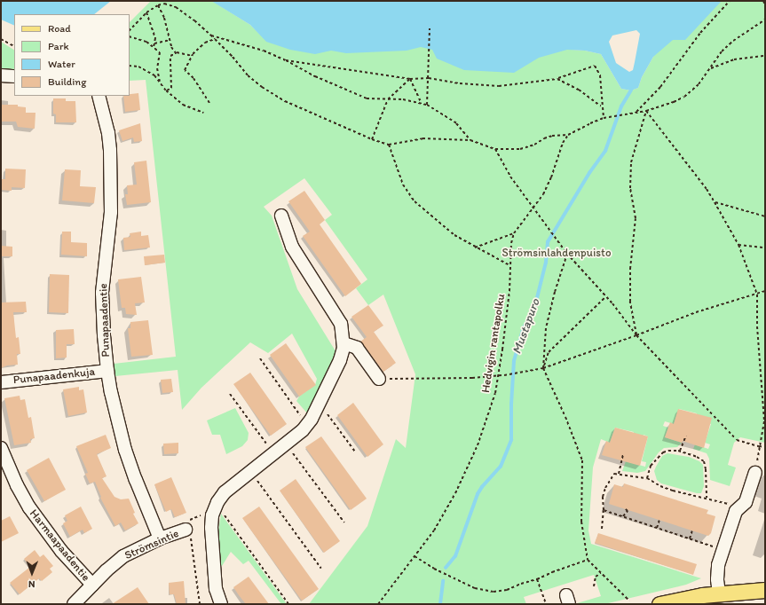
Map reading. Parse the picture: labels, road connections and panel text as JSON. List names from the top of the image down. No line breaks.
{"streets":{"street":["Punapaadentie","Punapaadenkuja","Strömsintie","Harmaapaadentie"],"path":["Hedvigin rantapolku"]},"crossings":[["Punapaadentie","Punapaadenkuja"],["Punapaadentie","Strömsintie"],["Strömsintie","Harmaapaadentie"]],"water":["Mustapuro"],"parks":["Strömsinlahdenpuisto"],"legend":["Road","Park","Water","Building"],"north":"bottom"}
